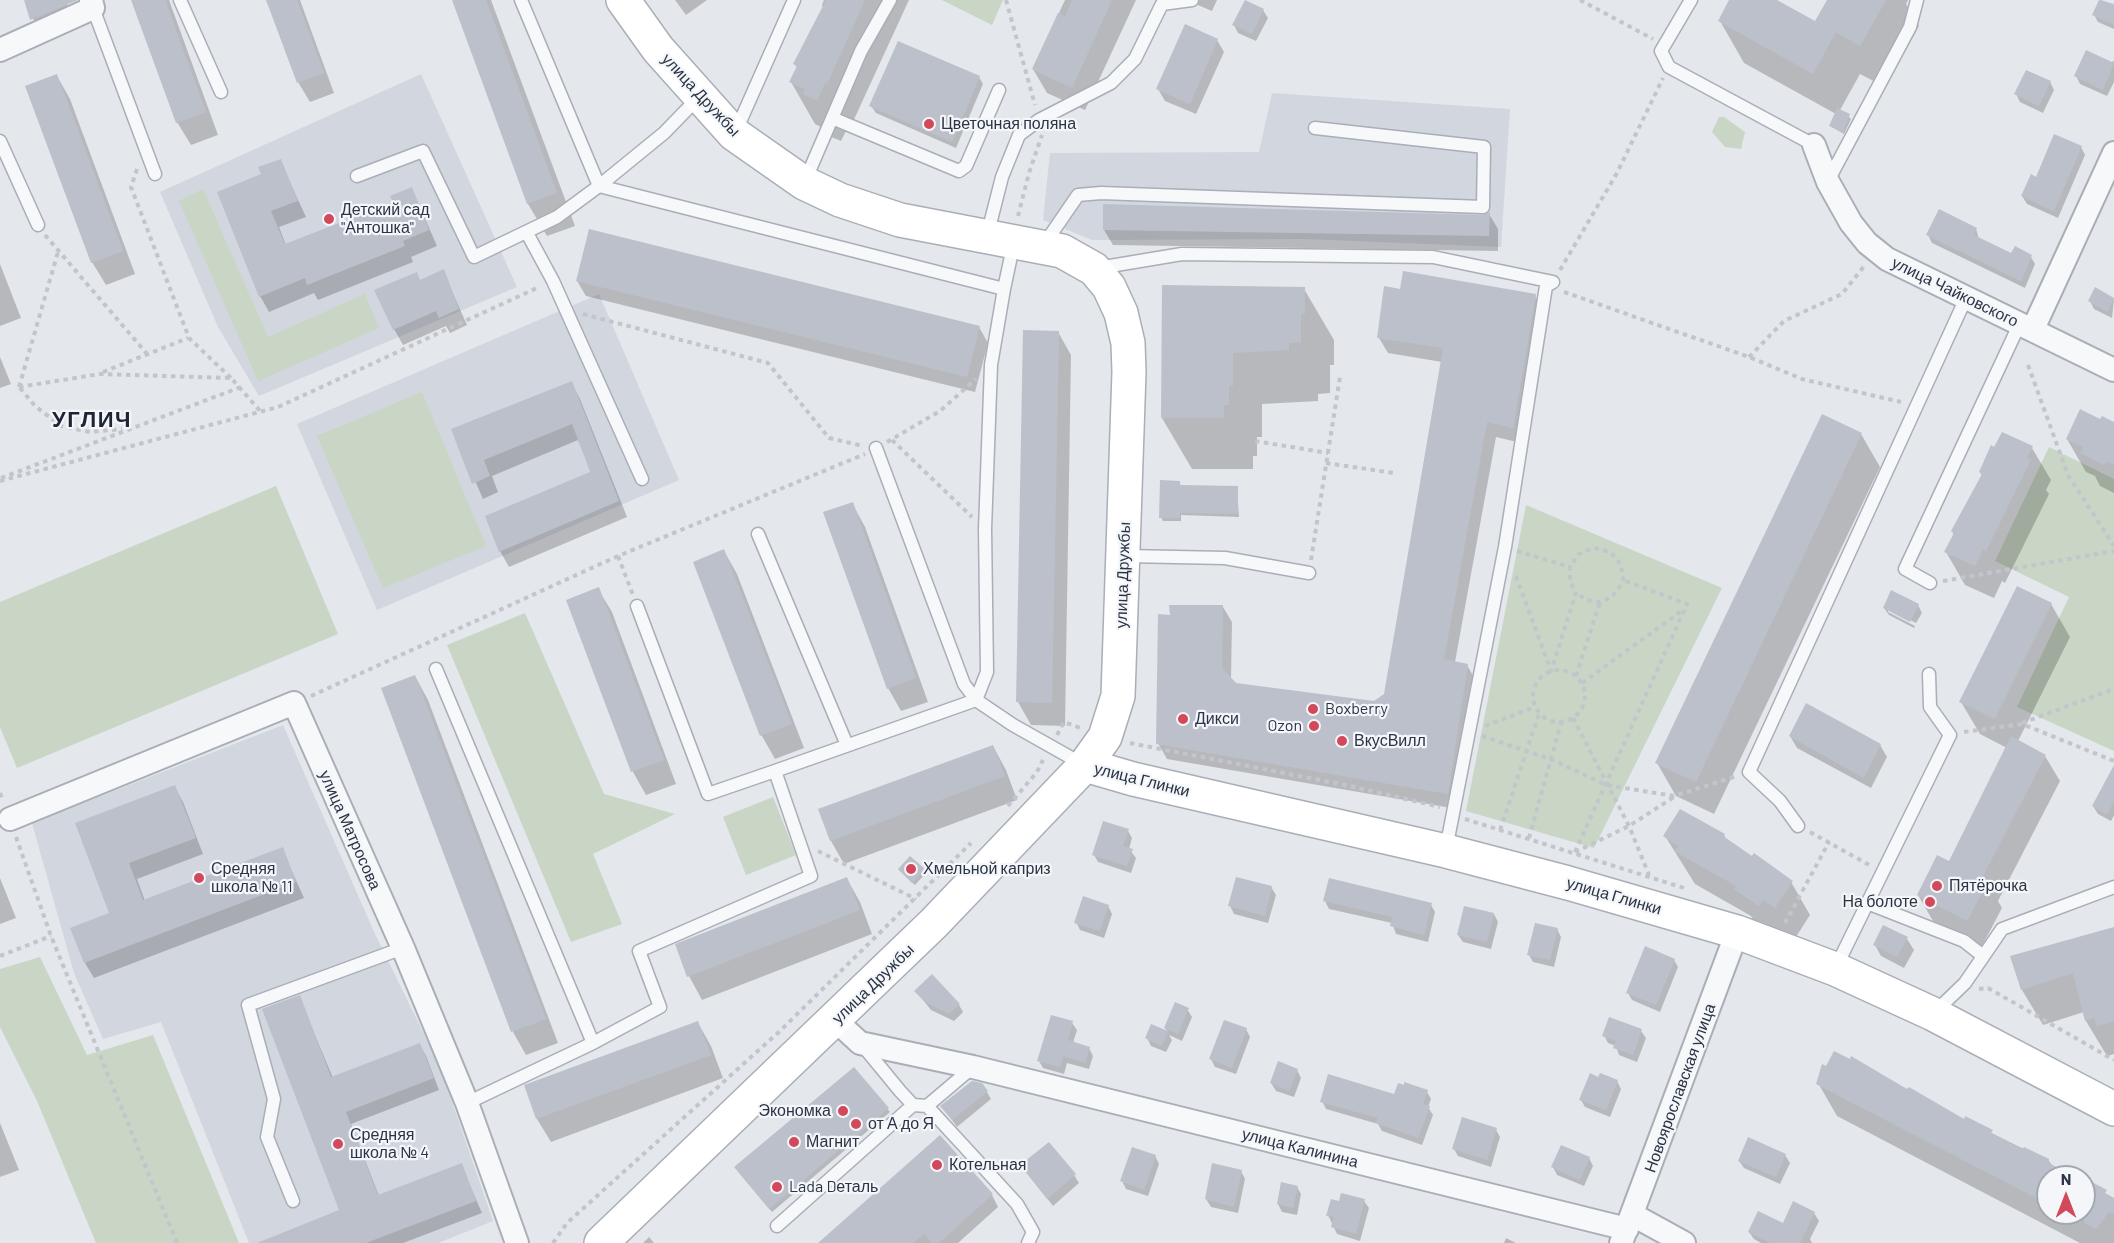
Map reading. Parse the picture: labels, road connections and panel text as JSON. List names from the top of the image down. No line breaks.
{"streets":{"street":["улица Дружбы","улица Чайковского","улица Глинки","улица Матросова","Новоярославская улица","улица Калинина"]},"crossings":[["улица Дружбы","улица Глинки"],["улица Глинки","Новоярославская улица"],["Новоярославская улица","улица Калинина"]],"districts":["УГЛИЧ"],"places":["Цветочная поляна","Детский сад \"Антошка\"","Boxberry","Дикси","Ozon","ВкусВилл","Хмельной каприз","Средняя школа № 11","Пятёрочка","На болоте","Экономка","от А до Я","Магнит","Средняя школа № 4","Котельная","Lada Dеталь"],"north":"top"}
